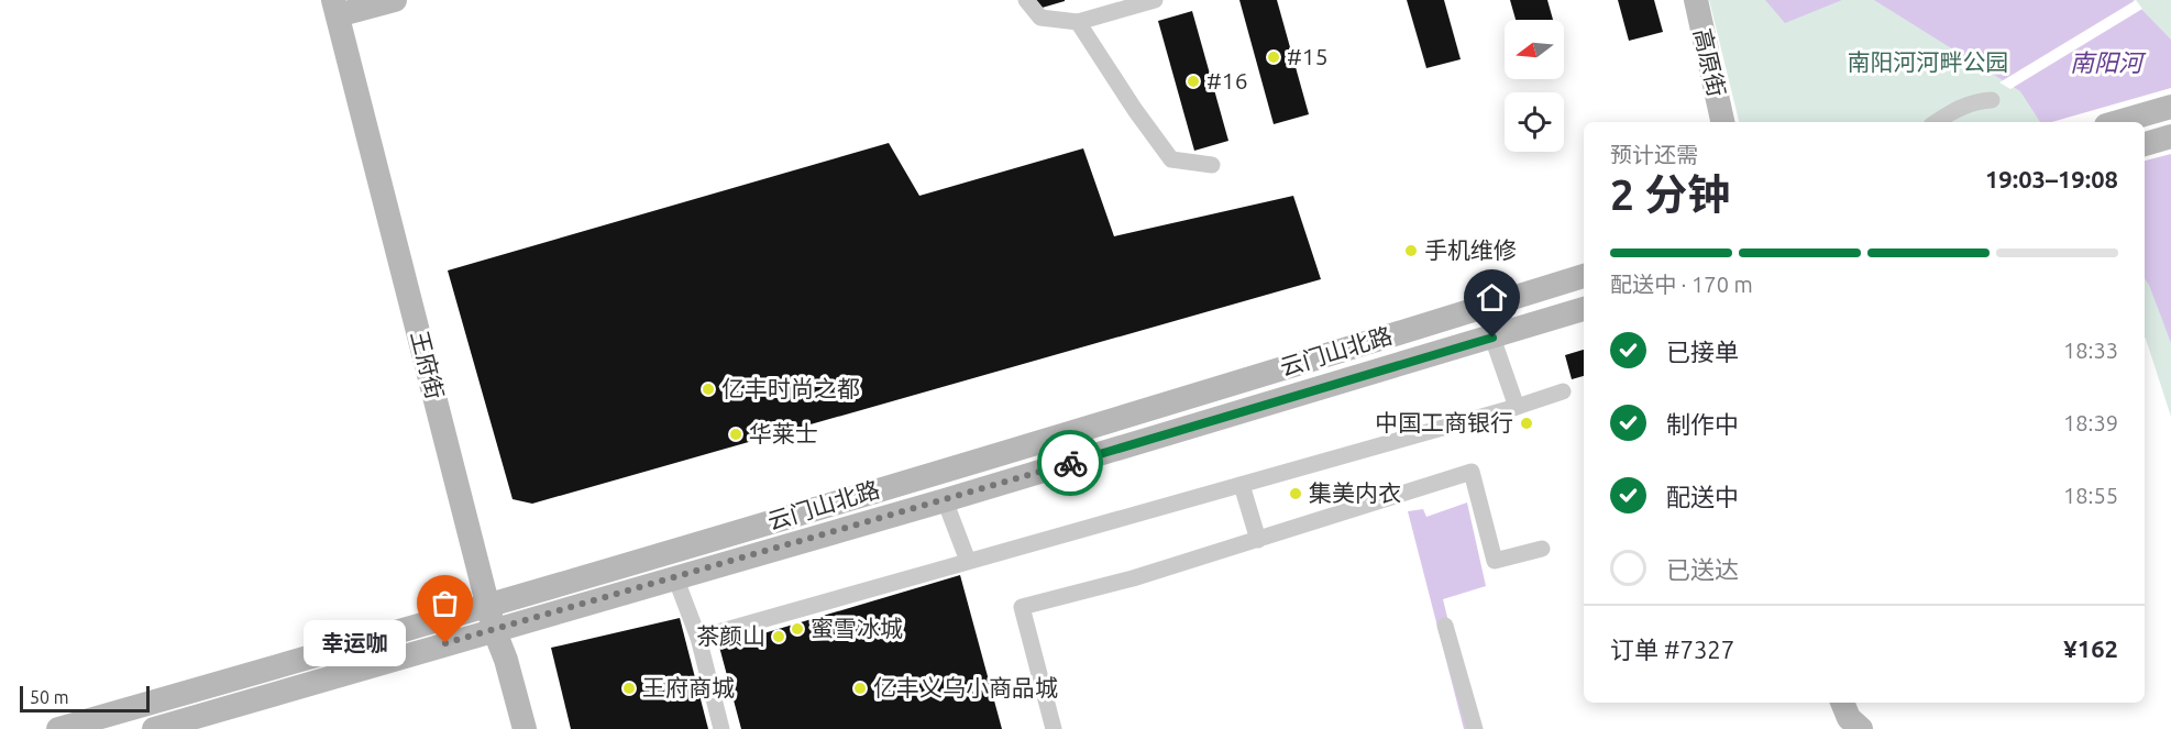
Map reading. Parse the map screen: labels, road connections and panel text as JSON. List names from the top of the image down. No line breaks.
{"streets":{"main road":["高原街","云门山北路","王府街"]},"crossings":[["云门山北路","王府街"]],"water":["南阳河"],"parks":["南阳河河畔公园"],"places":["#15","#16","手机维修","亿丰时尚之都","中国工商银行","华莱士","集美内衣","蜜雪冰城","茶颜山","幸运咖","王府商城","亿丰义乌小商品城"],"scale_bar":"50 m","north":"left","page":{"heading":["2 分钟","预计还需","19:03–19:08"],"panel":["订单 #7327","¥162"],"bar":"配送中 · 170 m","list":[["已接单","18:33"],["制作中","18:39"],["配送中","18:55"],"已送达"],"bubble":"幸运咖","scale":"50 m"}}
